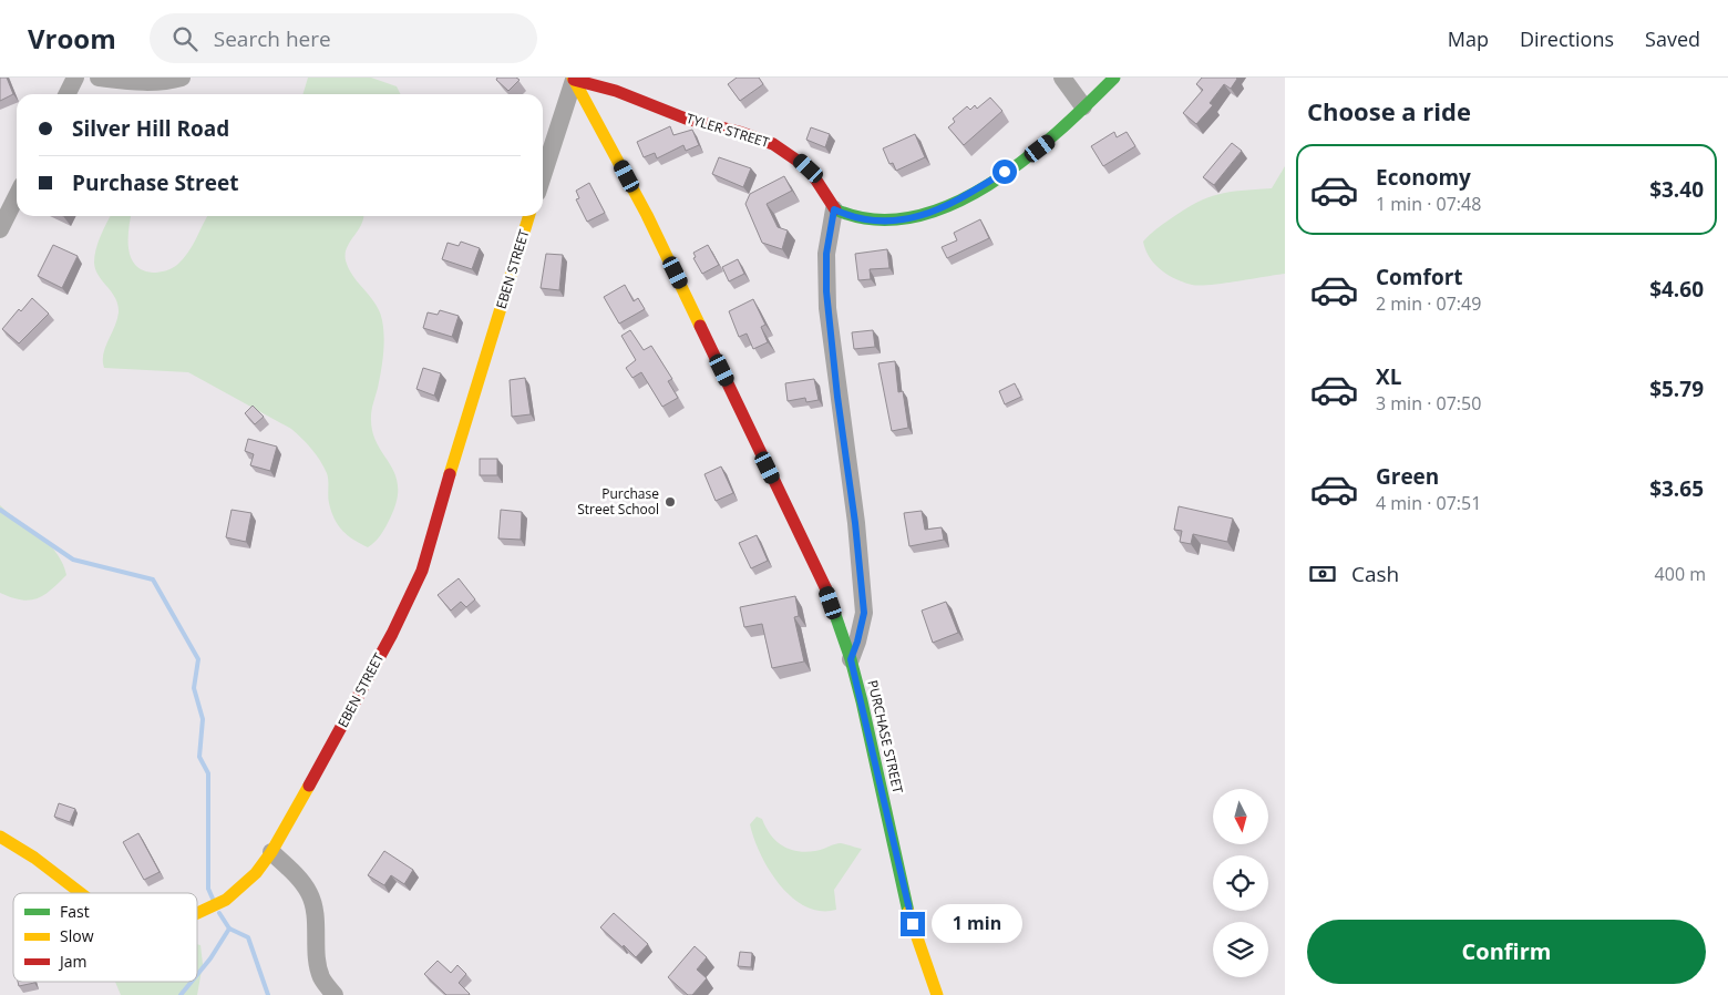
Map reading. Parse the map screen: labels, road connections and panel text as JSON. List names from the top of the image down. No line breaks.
{"streets":{"street":["TYLER STREET","EBEN STREET","PURCHASE STREET"]},"crossings":[["TYLER STREET","PURCHASE STREET"]],"places":["Purchase Street School"],"legend":["Fast","Slow","Jam"],"north":"bottom","page":{"header":"Vroom","search":"Search here","nav":["Map","Directions","Saved"],"heading":"Choose a ride","banner":["Silver Hill Road","Purchase Street"],"list":[{"name":"Economy","note":"1 min · 07:48","value":"$3.40"},{"name":"Comfort","note":"2 min · 07:49","value":"$4.60"},{"name":"XL","note":"3 min · 07:50","value":"$5.79"},{"name":"Green","note":"4 min · 07:51","value":"$3.65"}],"pay":["Cash","400 m"],"bubble":"1 min","buttons":"Confirm"}}
